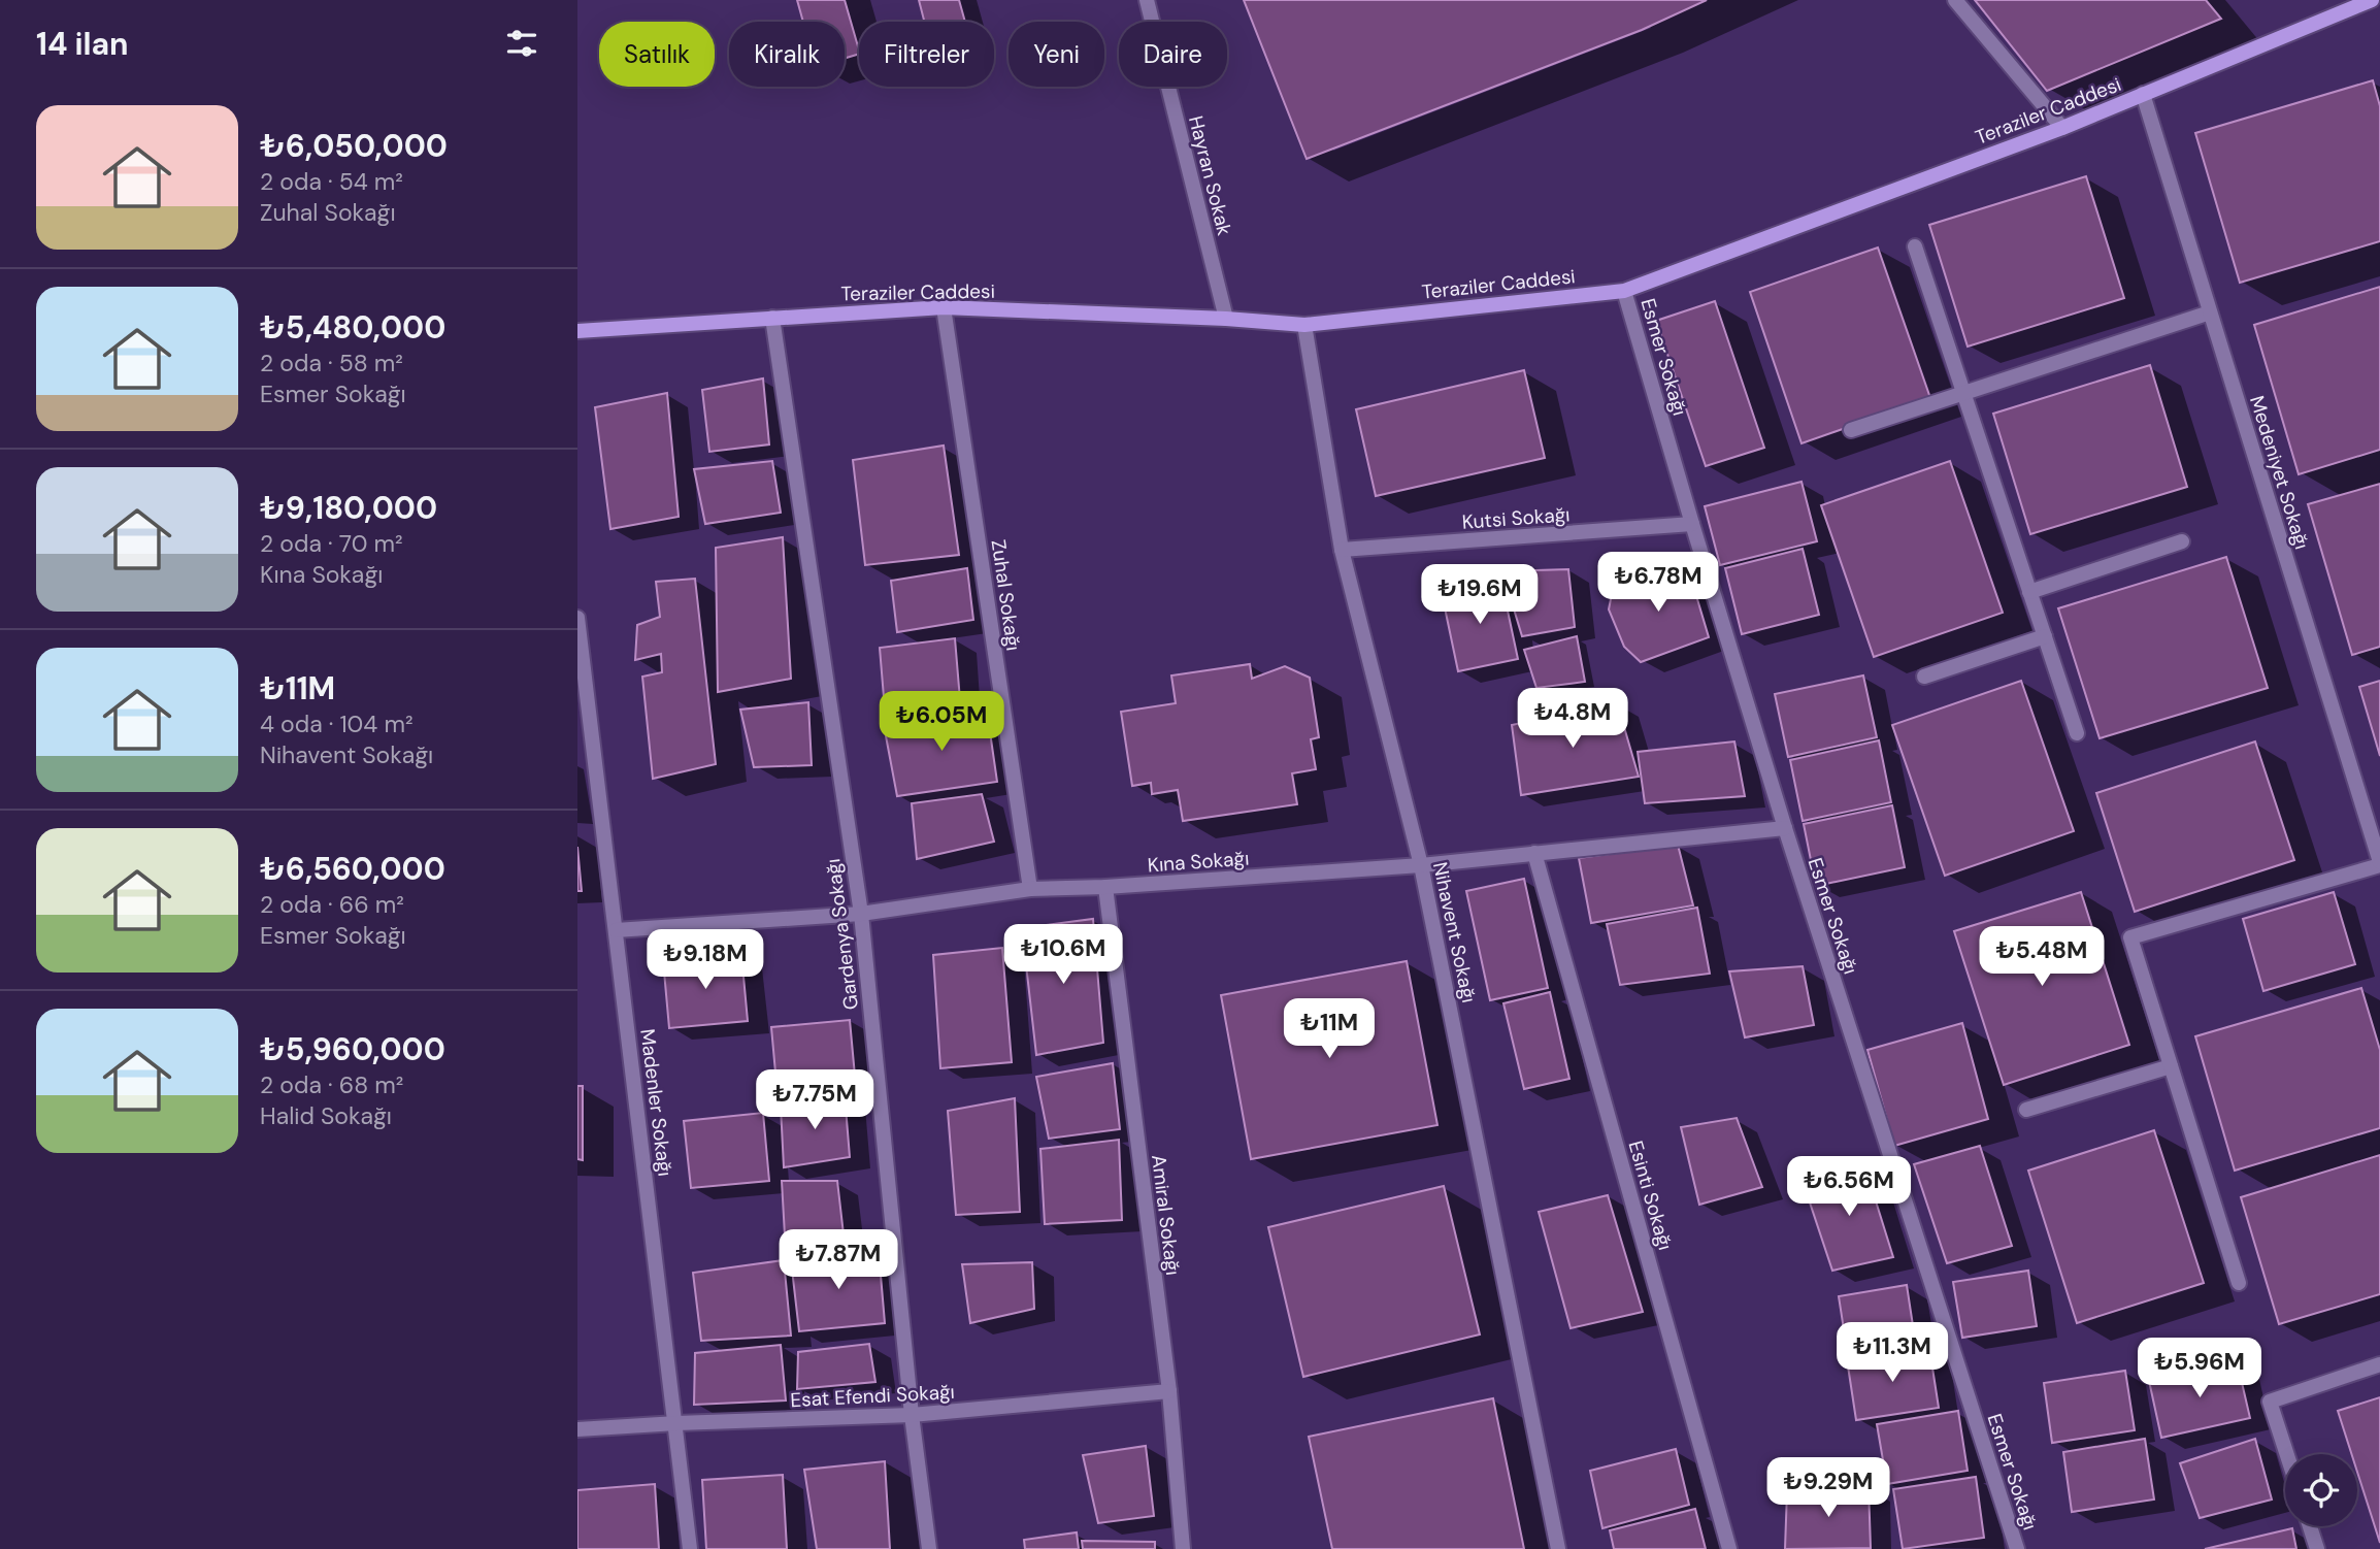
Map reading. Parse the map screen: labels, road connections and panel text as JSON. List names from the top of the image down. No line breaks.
{"streets":{"main road":["Teraziler Caddesi"],"street":["Hayran Sokak","Esmer Sokağı","Medeniyet Sokağı","Kutsi Sokağı","Zuhal Sokağı","Kına Sokağı","Nihavent Sokağı","Gardenya Sokağı","Madenler Sokağı","Esinti Sokağı","Amiral Sokağı","Esat Efendi Sokağı"]},"crossings":[["Teraziler Caddesi","Hayran Sokak"],["Teraziler Caddesi","Esmer Sokağı"],["Teraziler Caddesi","Medeniyet Sokağı"],["Teraziler Caddesi","Zuhal Sokağı"],["Teraziler Caddesi","Nihavent Sokağı"],["Teraziler Caddesi","Gardenya Sokağı"],["Esmer Sokağı","Kutsi Sokağı"],["Esmer Sokağı","Kına Sokağı"],["Kutsi Sokağı","Nihavent Sokağı"],["Zuhal Sokağı","Kına Sokağı"],["Kına Sokağı","Nihavent Sokağı"],["Kına Sokağı","Gardenya Sokağı"],["Kına Sokağı","Madenler Sokağı"],["Kına Sokağı","Esinti Sokağı"],["Kına Sokağı","Amiral Sokağı"],["Gardenya Sokağı","Esat Efendi Sokağı"],["Madenler Sokağı","Esat Efendi Sokağı"],["Amiral Sokağı","Esat Efendi Sokağı"]],"page":{"heading":"14 ilan","chip":["Satılık","Kiralık","Filtreler","Yeni","Daire"],"list":[{"name":"₺6,050,000","note":"2 oda · 54 m² · Zuhal Sokağı"},{"name":"₺5,480,000","note":"2 oda · 58 m² · Esmer Sokağı"},{"name":"₺9,180,000","note":"2 oda · 70 m² · Kına Sokağı"},{"name":"₺11M","note":"4 oda · 104 m² · Nihavent Sokağı"},{"name":"₺6,560,000","note":"2 oda · 66 m² · Esmer Sokağı"},{"name":"₺5,960,000","note":"2 oda · 68 m² · Halid Sokağı"}],"price":["₺6.78M","₺19.6M","₺4.8M","₺6.05M","₺10.6M","₺5.48M","₺9.18M","₺11M","₺7.75M","₺6.56M","₺7.87M","₺11.3M","₺5.96M","₺9.29M"]}}
